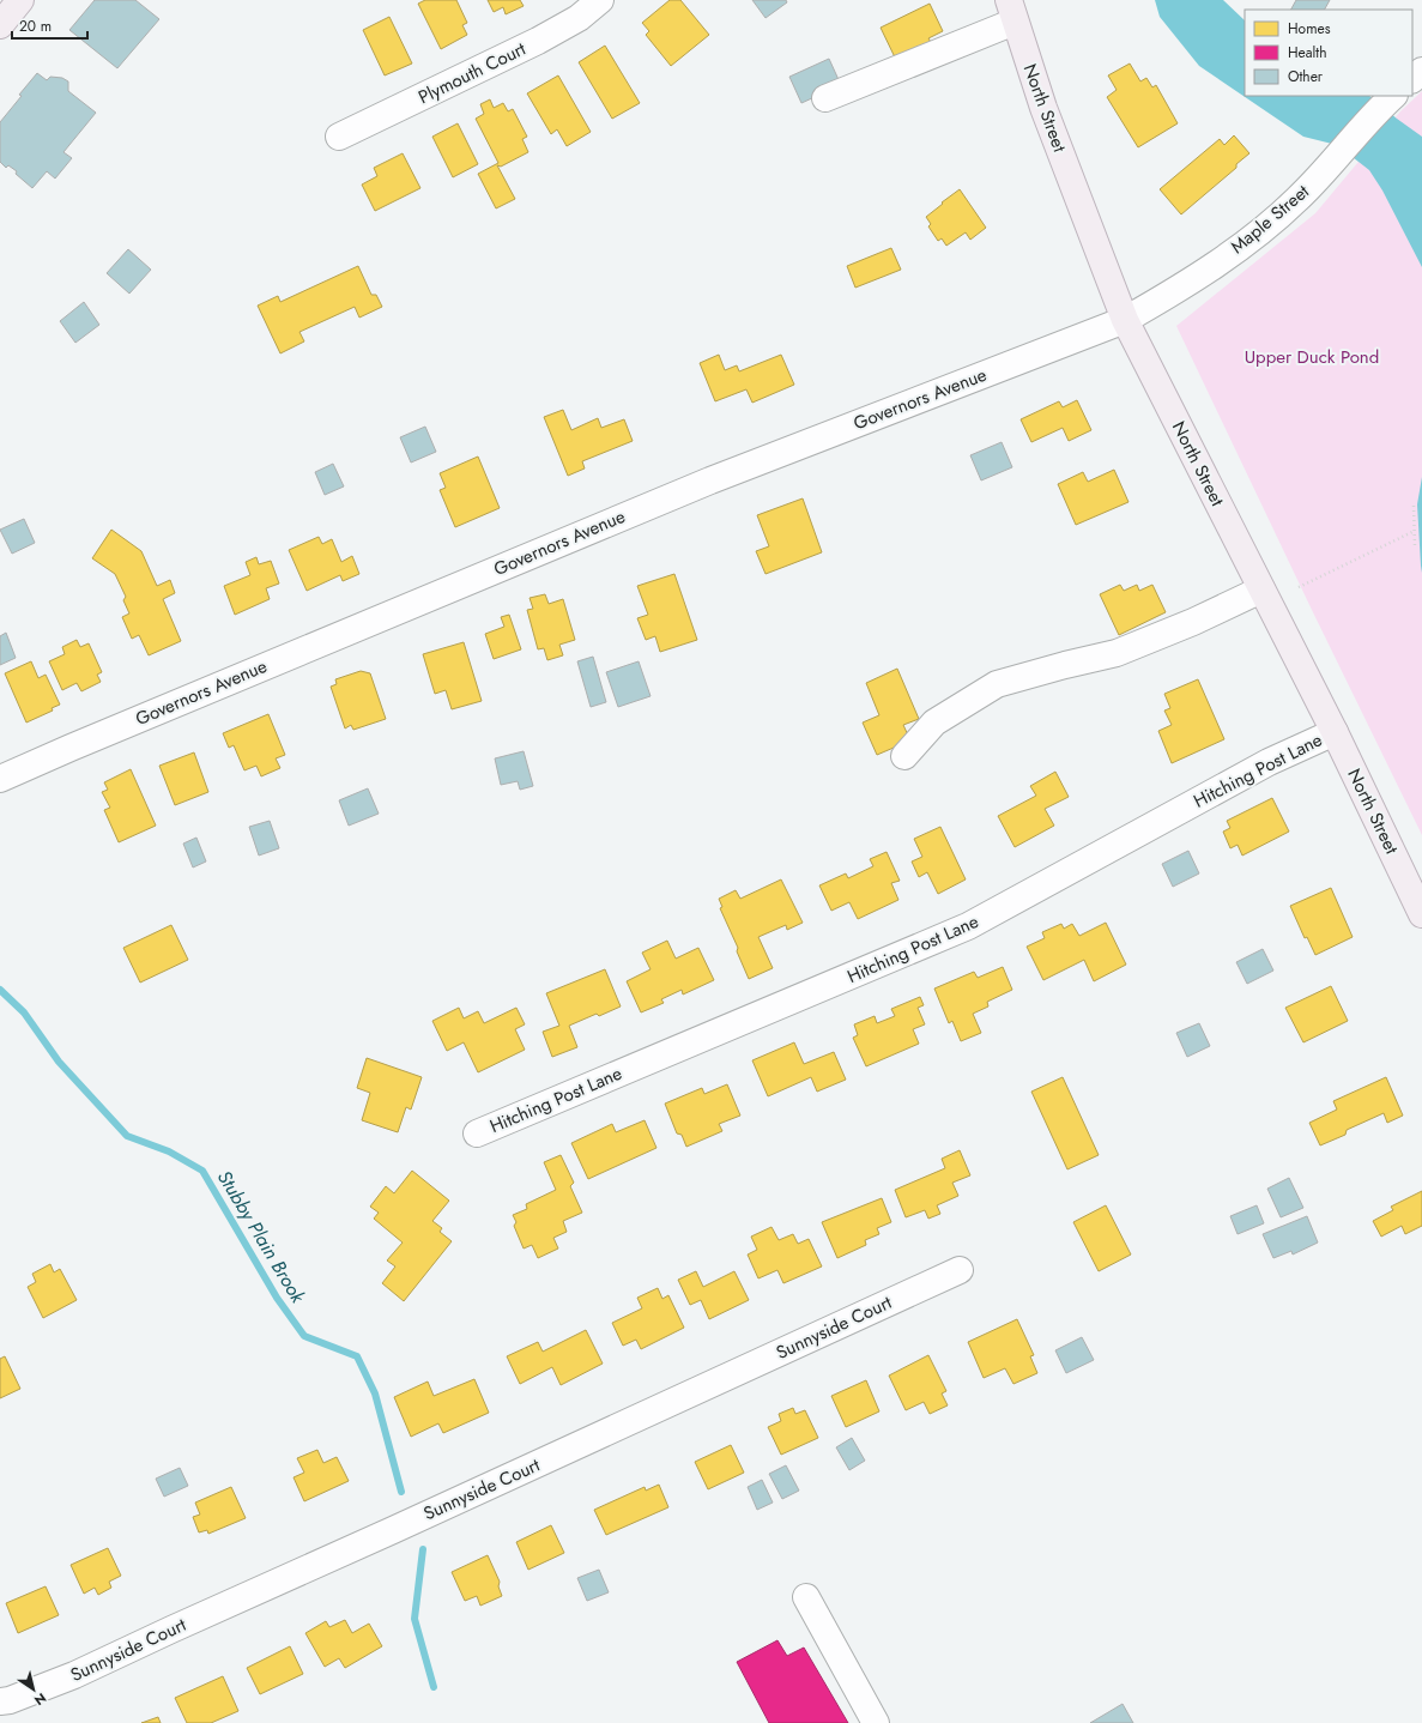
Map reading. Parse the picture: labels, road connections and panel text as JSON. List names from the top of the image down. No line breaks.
{"streets":{"main road":["North Street"],"street":["Plymouth Court","Maple Street","Governors Avenue","Hitching Post Lane","Sunnyside Court"]},"crossings":[["North Street","Maple Street"],["North Street","Governors Avenue"],["North Street","Hitching Post Lane"],["Maple Street","Governors Avenue"]],"water":["Stubby Plain Brook"],"parks":["Upper Duck Pond"],"legend":["Homes","Health","Other"],"scale_bar":"20 m","north":"bottom right"}
